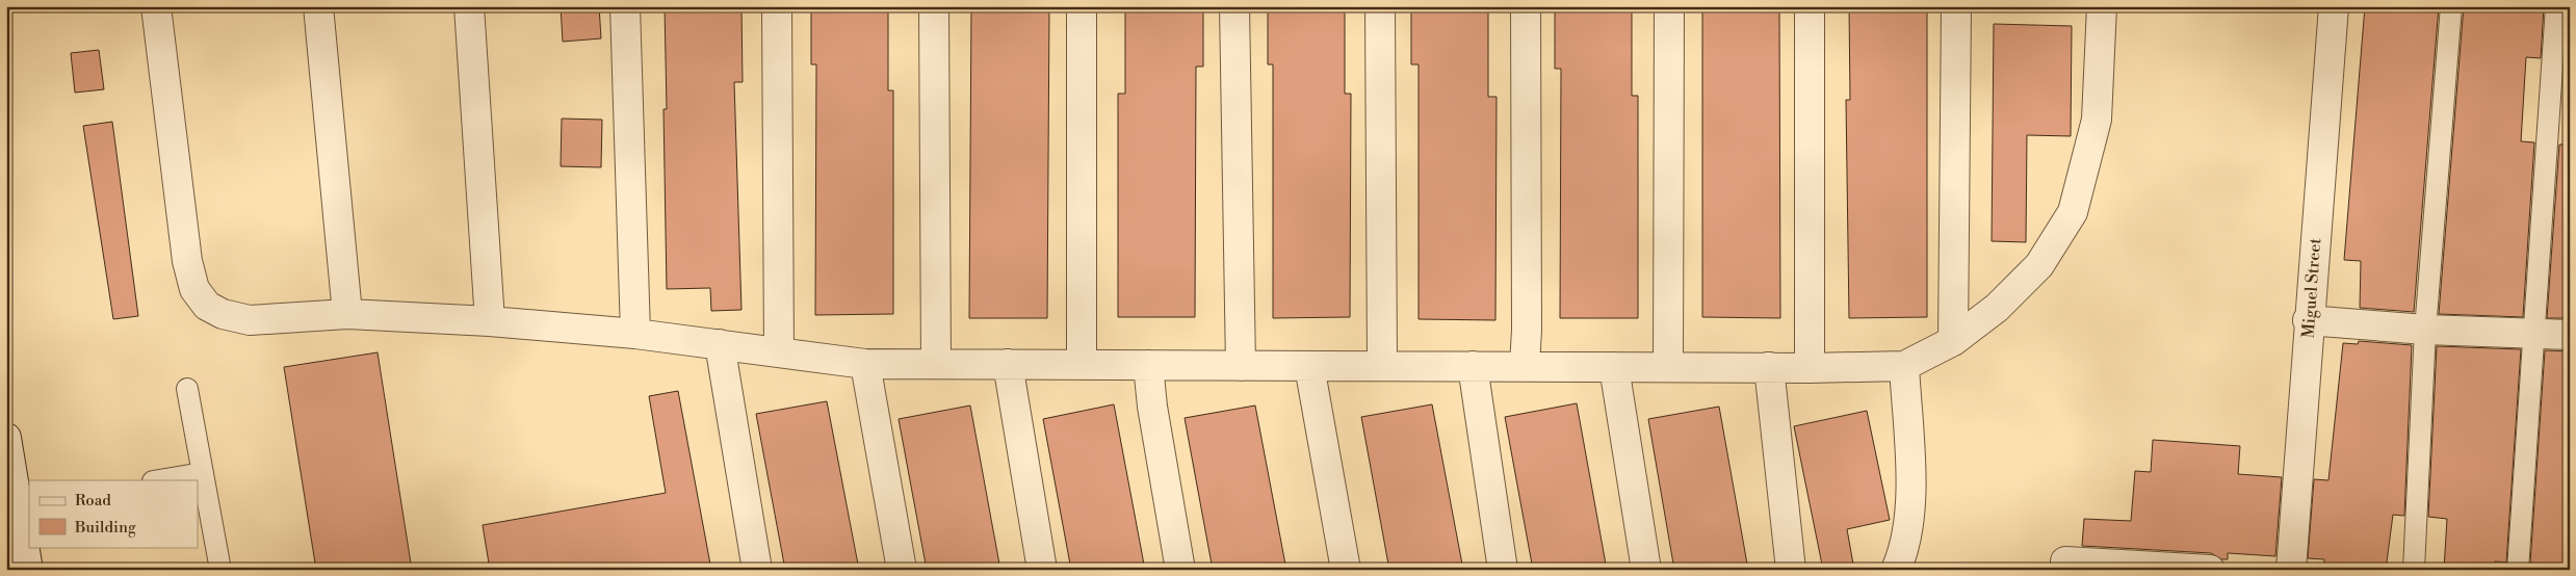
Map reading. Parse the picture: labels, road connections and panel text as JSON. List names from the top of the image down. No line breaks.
{"streets":{"street":["Miguel Street"]},"legend":["Road","Building"]}
